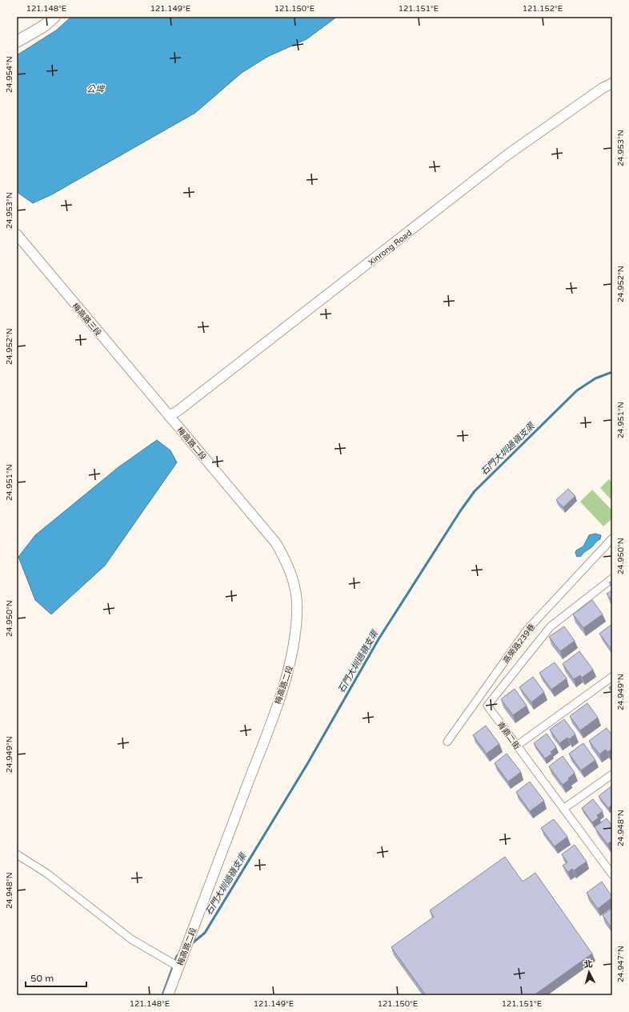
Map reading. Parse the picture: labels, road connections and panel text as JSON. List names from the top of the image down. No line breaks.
{"streets":{"street":["Xinrong Road","梅高路三段","梅高路二段","高榮路239巷","青鼎二街"]},"crossings":[["Xinrong Road","梅高路二段"],["梅高路三段","梅高路二段"]],"water":["公埤","石門大圳過嶺支渠"],"scale_bar":"50 m","north":"top","coordinates":["121.148°E","121.149°E","121.150°E","121.151°E","121.152°E","24.954°N","24.953°N","24.952°N","24.951°N","24.950°N","24.949°N","24.948°N","24.947°N"]}
